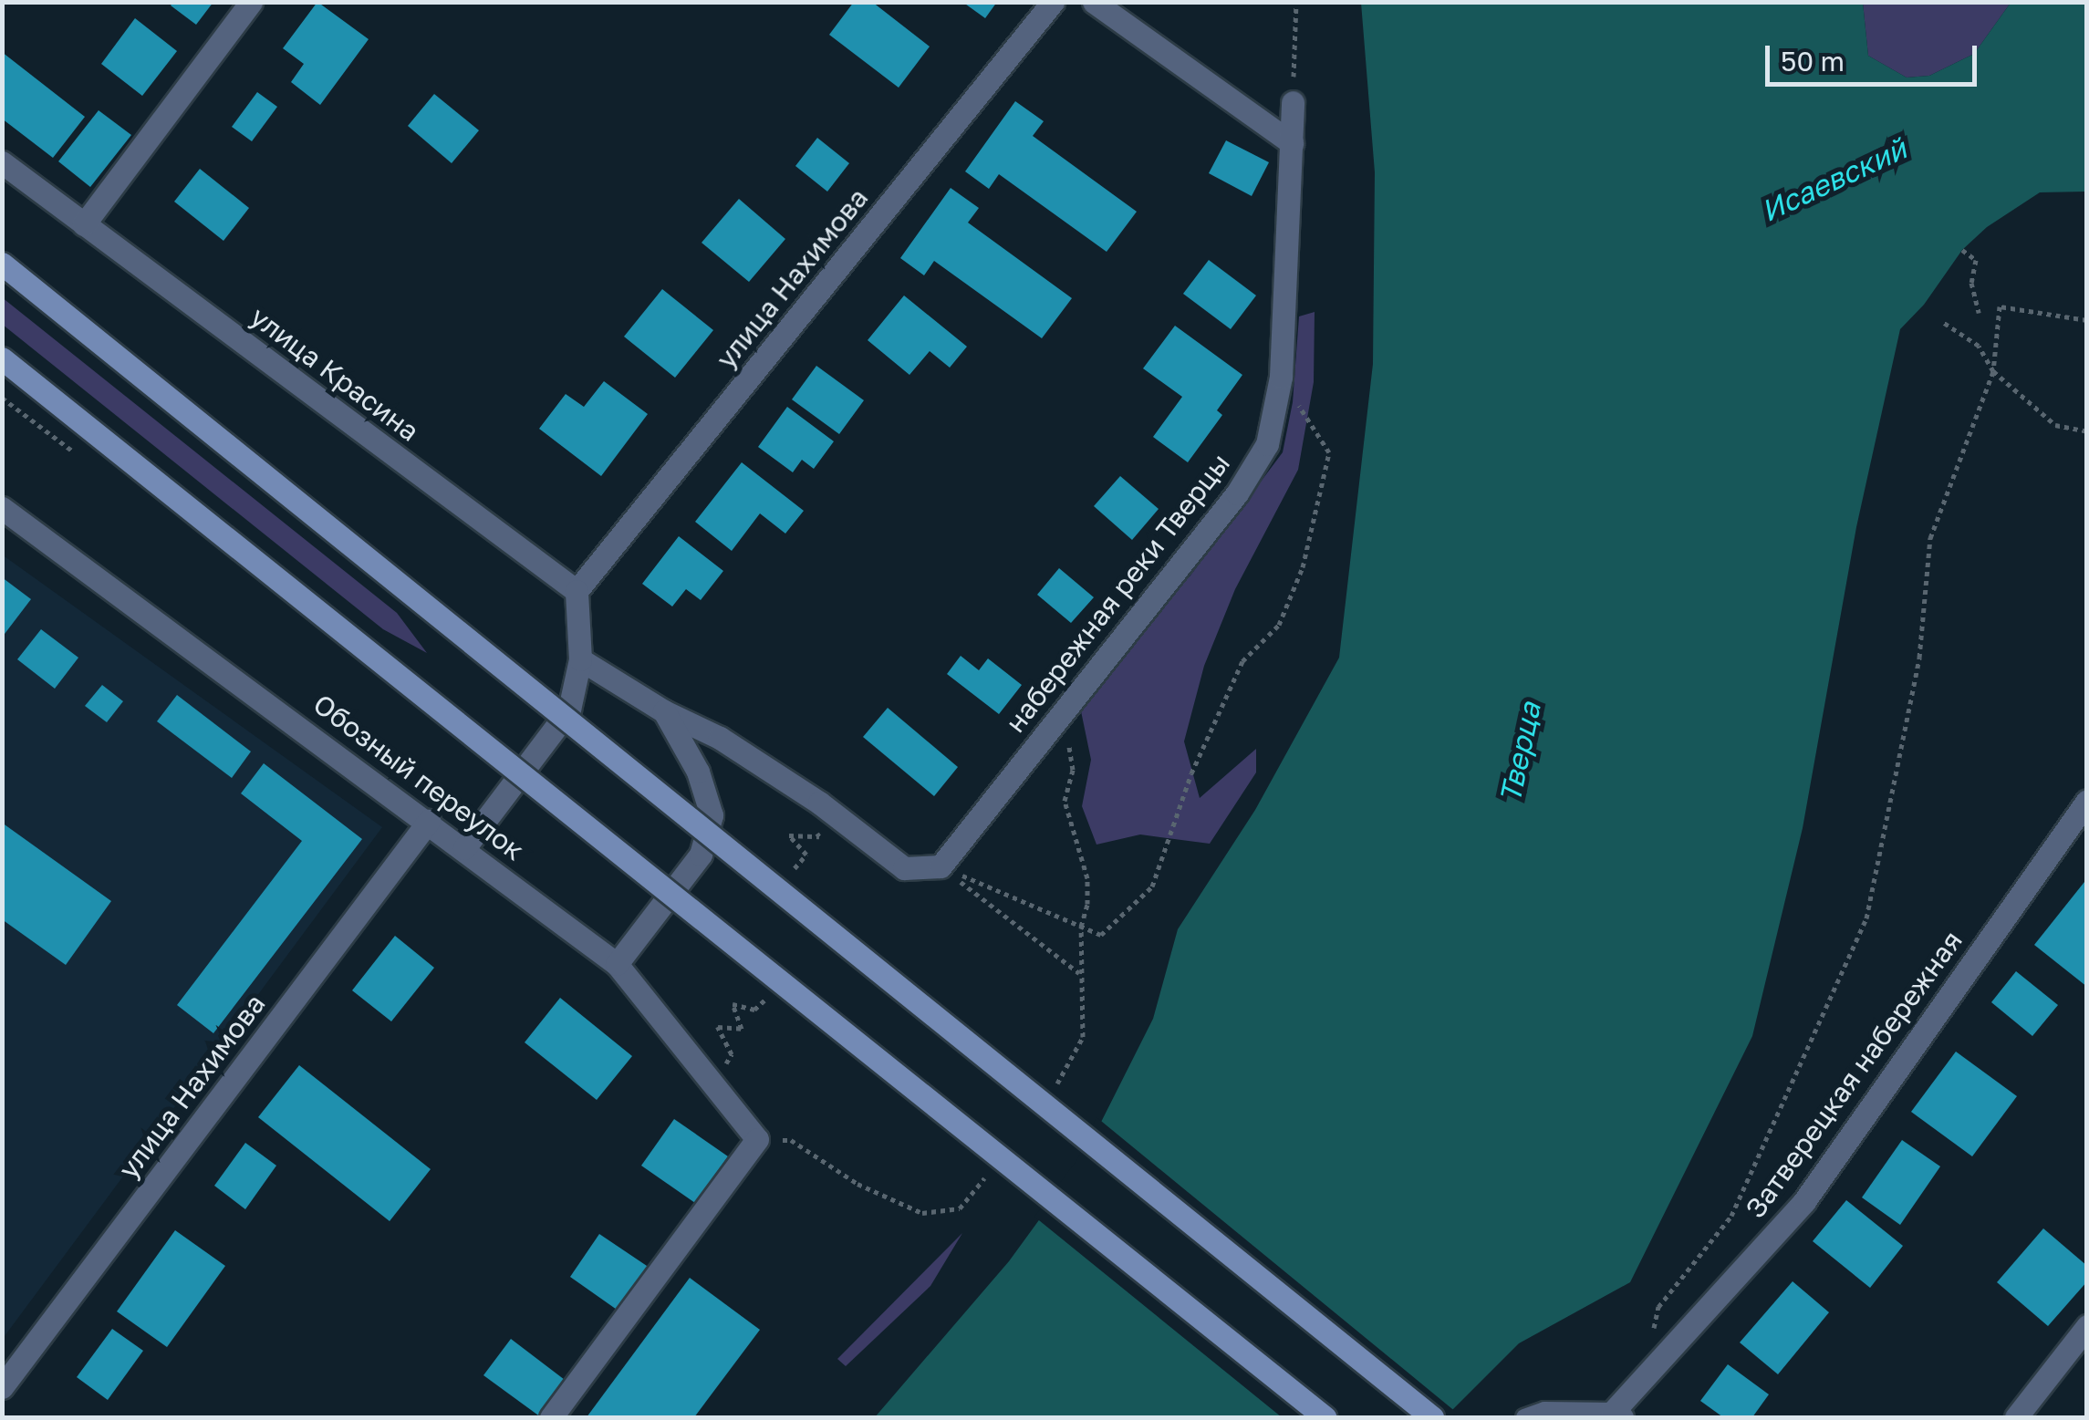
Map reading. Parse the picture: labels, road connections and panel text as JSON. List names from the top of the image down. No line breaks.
{"streets":{"street":["улица Нахимова","улица Красина","набережная реки Тверцы","Обозный переулок","Затверецкая набережная"]},"crossings":[["улица Нахимова","улица Красина"],["улица Нахимова","Обозный переулок"]],"water":["Исаевский","Тверца"],"scale_bar":"50 m"}
